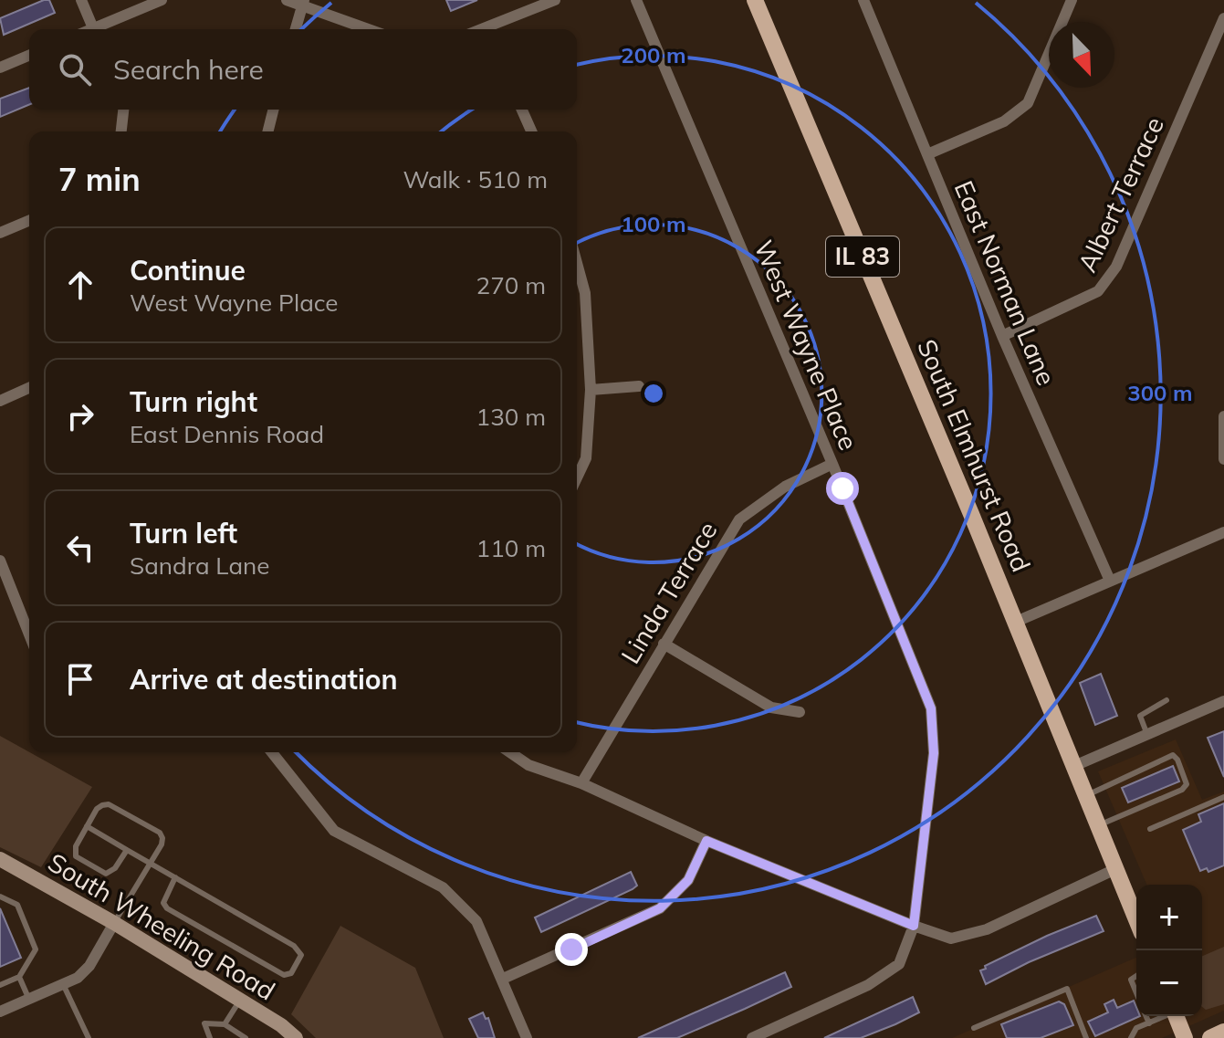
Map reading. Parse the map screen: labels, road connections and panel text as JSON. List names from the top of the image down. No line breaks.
{"streets":{"main road":["IL 83","South Elmhurst Road","South Wheeling Road"],"street":["Albert Terrace","East Norman Lane","West Wayne Place","Linda Terrace"]},"crossings":[["Albert Terrace","East Norman Lane"],["West Wayne Place","Linda Terrace"]],"north":"bottom right","page":{"search":"Search here","heading":["7 min","Walk · 510 m"],"list":[["Continue","West Wayne Place","270 m"],["Turn right","East Dennis Road","130 m"],["Turn left","Sandra Lane","110 m"],"Arrive at destination"],"map_buttons":["+","−"]},"rings":["200 m","100 m","300 m"]}
